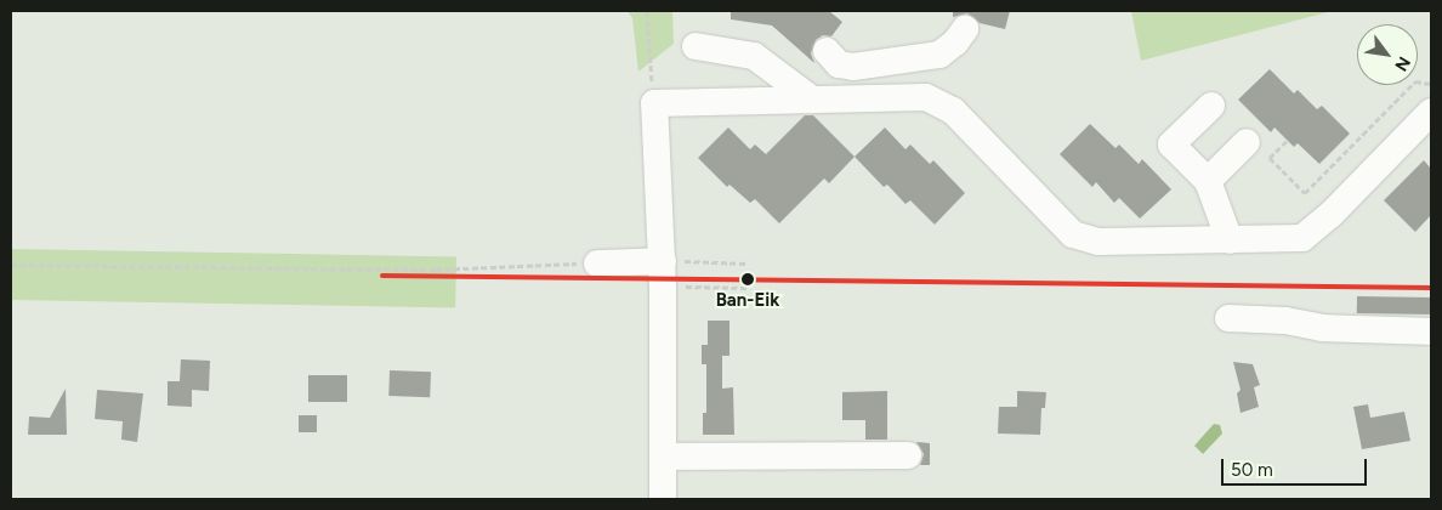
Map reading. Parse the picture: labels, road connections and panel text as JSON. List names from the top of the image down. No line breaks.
{"places":["Ban-Eik"],"scale_bar":"50 m","north":"bottom right"}
